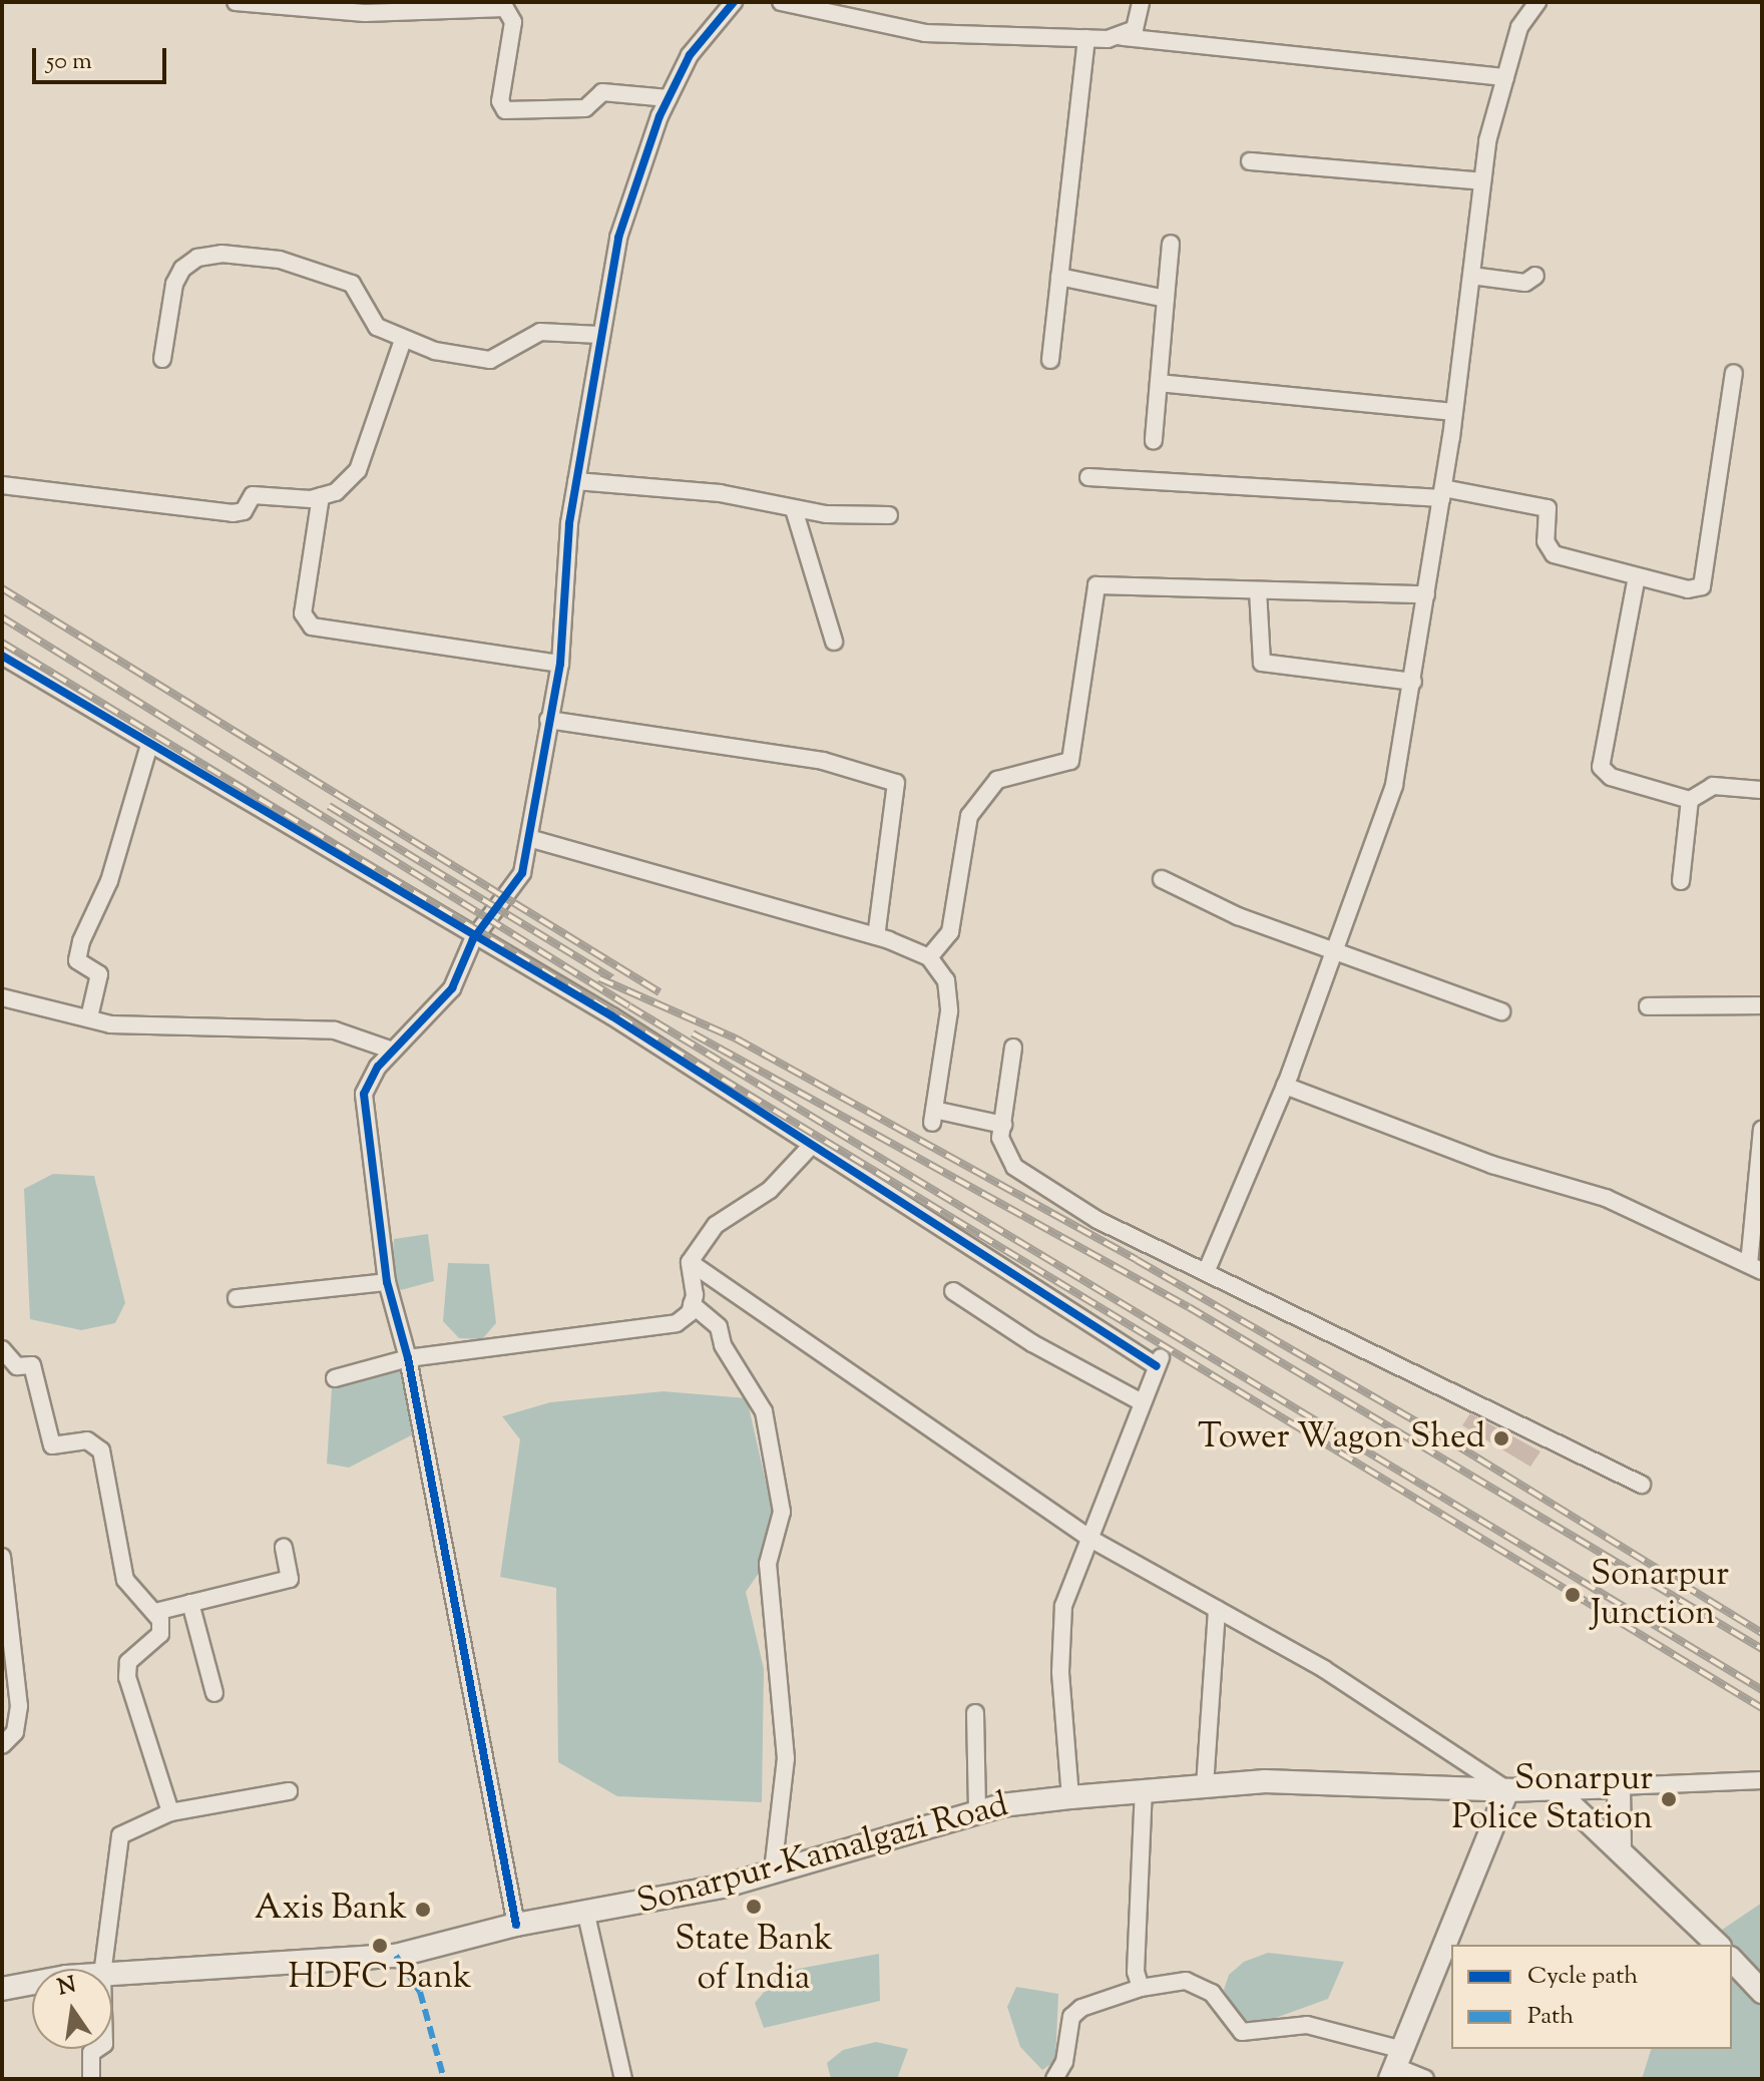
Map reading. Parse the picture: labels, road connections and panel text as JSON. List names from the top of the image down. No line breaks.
{"streets":{"main road":["Sonarpur-Kamalgazi Road"]},"places":["Tower Wagon Shed","Sonarpur Junction","Sonarpur Police Station","State Bank of India","Axis Bank","HDFC Bank"],"legend":["Cycle path","Path"],"scale_bar":"50 m","north":"top"}
